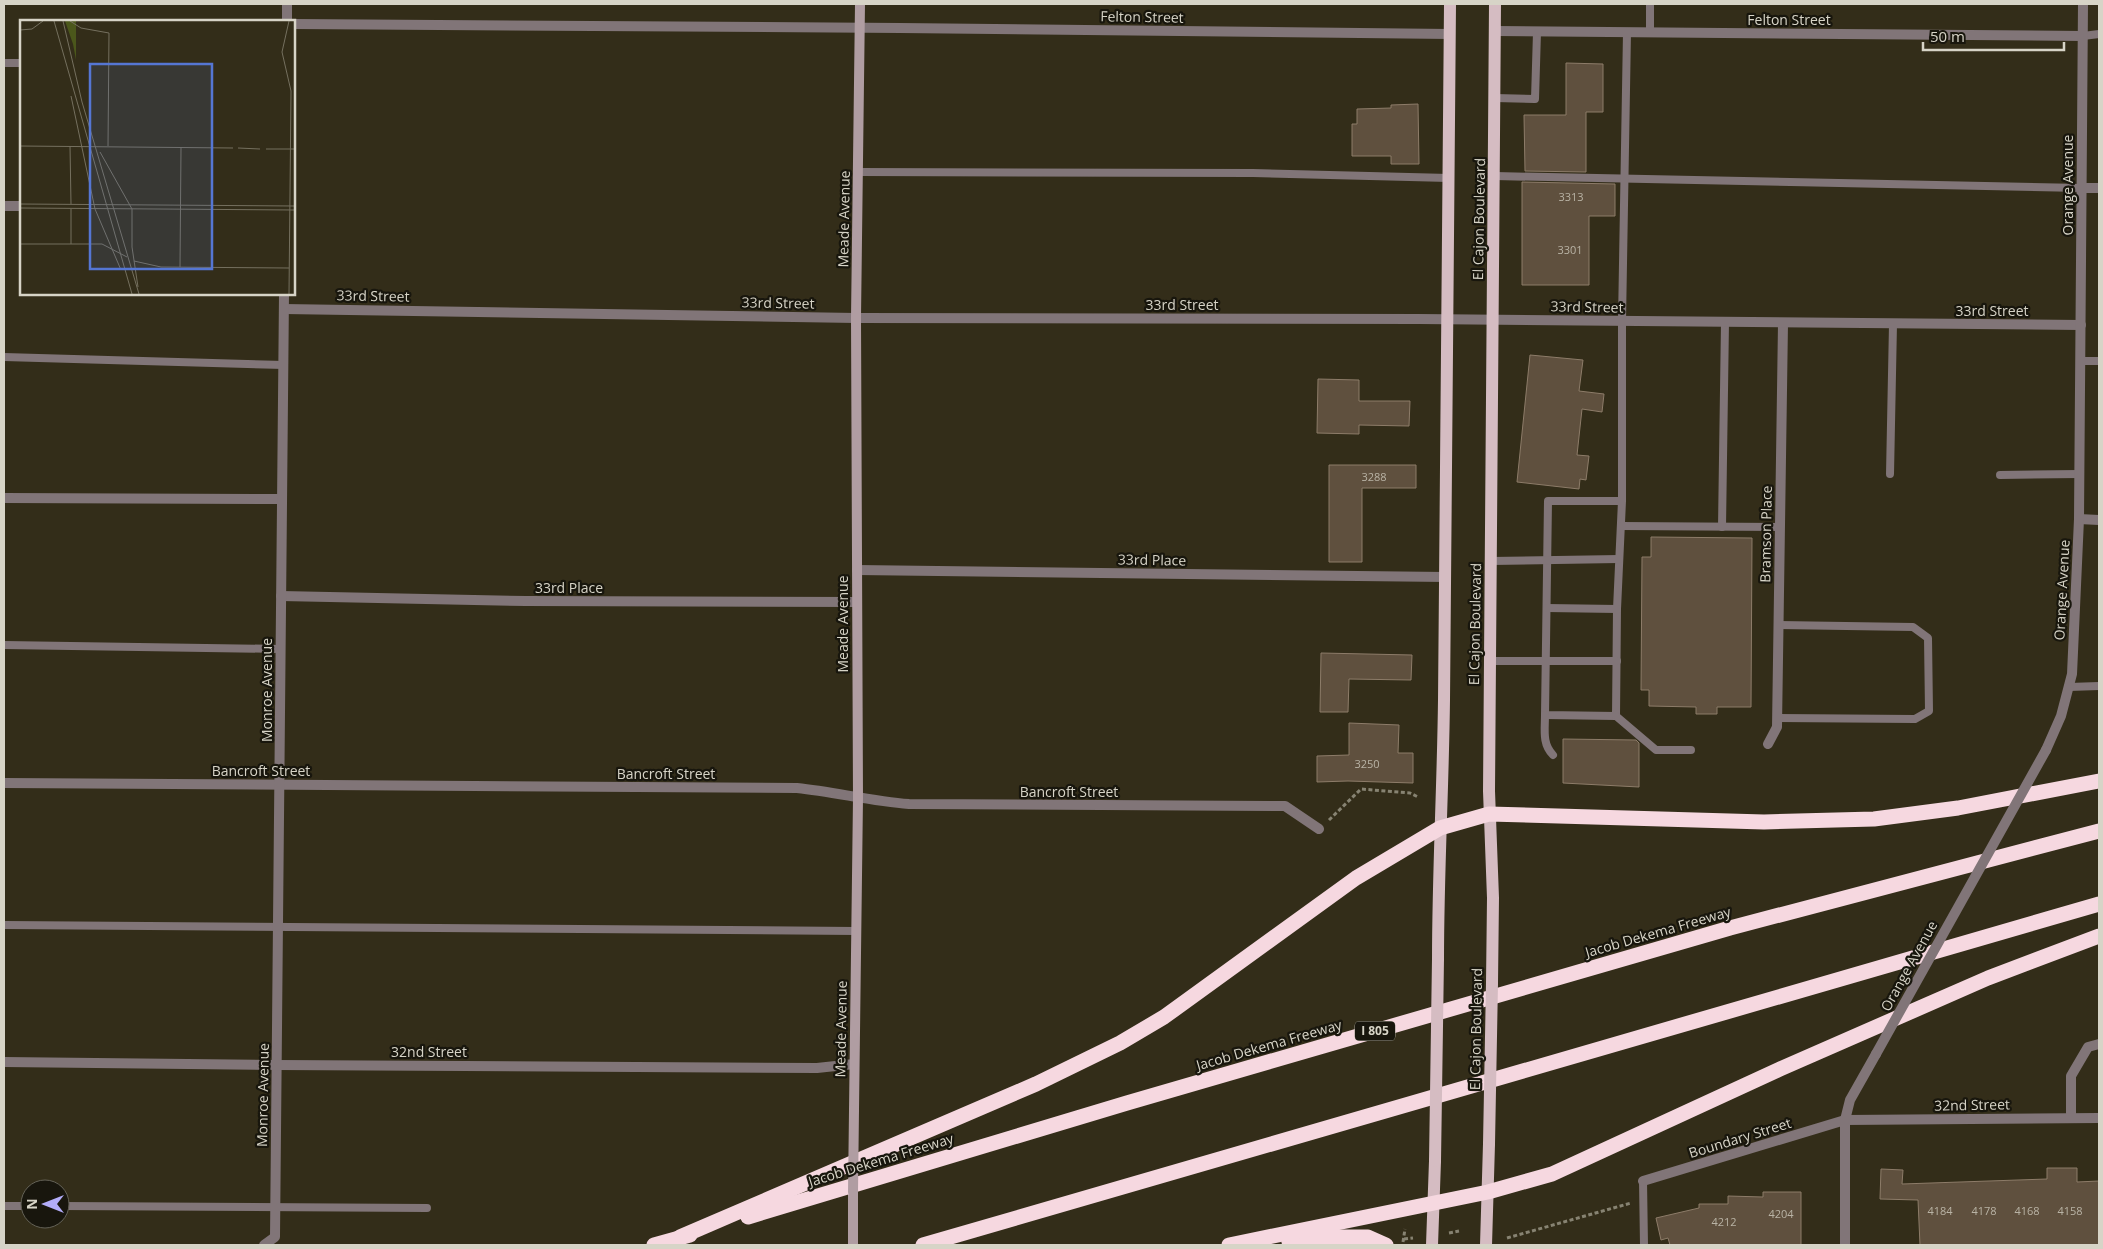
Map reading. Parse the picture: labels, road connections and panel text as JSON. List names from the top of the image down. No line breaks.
{"streets":{"highway":["Jacob Dekema Freeway","I 805"],"main road":["Meade Avenue","El Cajon Boulevard"],"street":["Felton Street","Orange Avenue","33rd Street","Bramson Place","33rd Place","Monroe Avenue","Bancroft Street","32nd Street","Boundary Street"]},"crossings":[["Felton Street","Orange Avenue"],["Felton Street","Meade Avenue"],["Felton Street","El Cajon Boulevard"],["Orange Avenue","33rd Street"],["Orange Avenue","32nd Street"],["Orange Avenue","Boundary Street"],["Meade Avenue","33rd Street"],["Meade Avenue","33rd Place"],["Meade Avenue","Bancroft Street"],["Meade Avenue","32nd Street"],["El Cajon Boulevard","33rd Street"],["33rd Street","Bramson Place"],["33rd Street","Monroe Avenue"],["33rd Place","Monroe Avenue"],["Monroe Avenue","Bancroft Street"],["Monroe Avenue","32nd Street"],["32nd Street","Boundary Street"]],"house_numbers":["3313","3301","3288","3250","4184","4178","4168","4158","4204","4212"],"scale_bar":"50 m","north":"left"}
